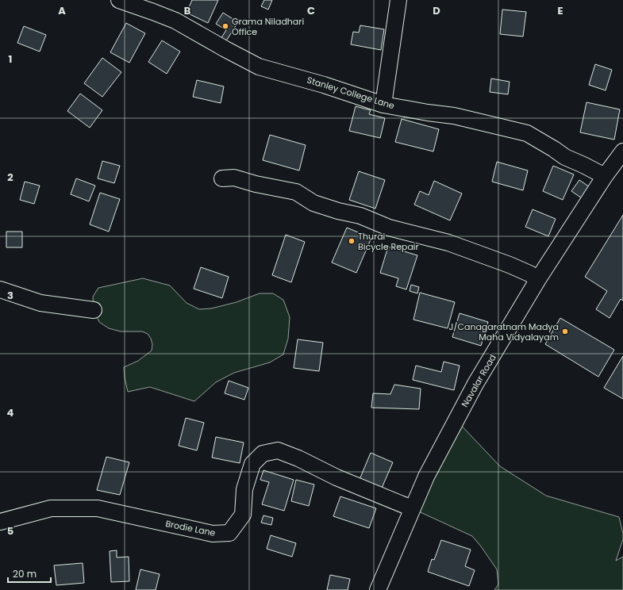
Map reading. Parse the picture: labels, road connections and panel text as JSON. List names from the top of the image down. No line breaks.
{"streets":{"street":["Stanley College Lane","Navalar Road","Brodie Lane"]},"crossings":[["Stanley College Lane","Navalar Road"],["Navalar Road","Brodie Lane"]],"places":["Grama Niladhari Office","Thurai Bicycle Repair","J/Canagaratnam Madya Maha Vidyalayam"],"scale_bar":"20 m","grid":{"columns":["A","B","C","D","E"],"rows":["1","2","3","4","5"]}}
